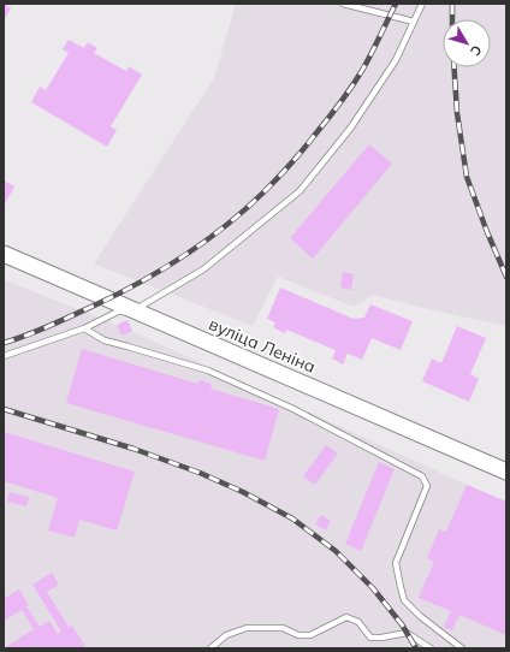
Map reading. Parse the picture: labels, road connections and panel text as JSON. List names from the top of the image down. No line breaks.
{"streets":{"main road":["вуліца Леніна"]},"north":"bottom right"}
